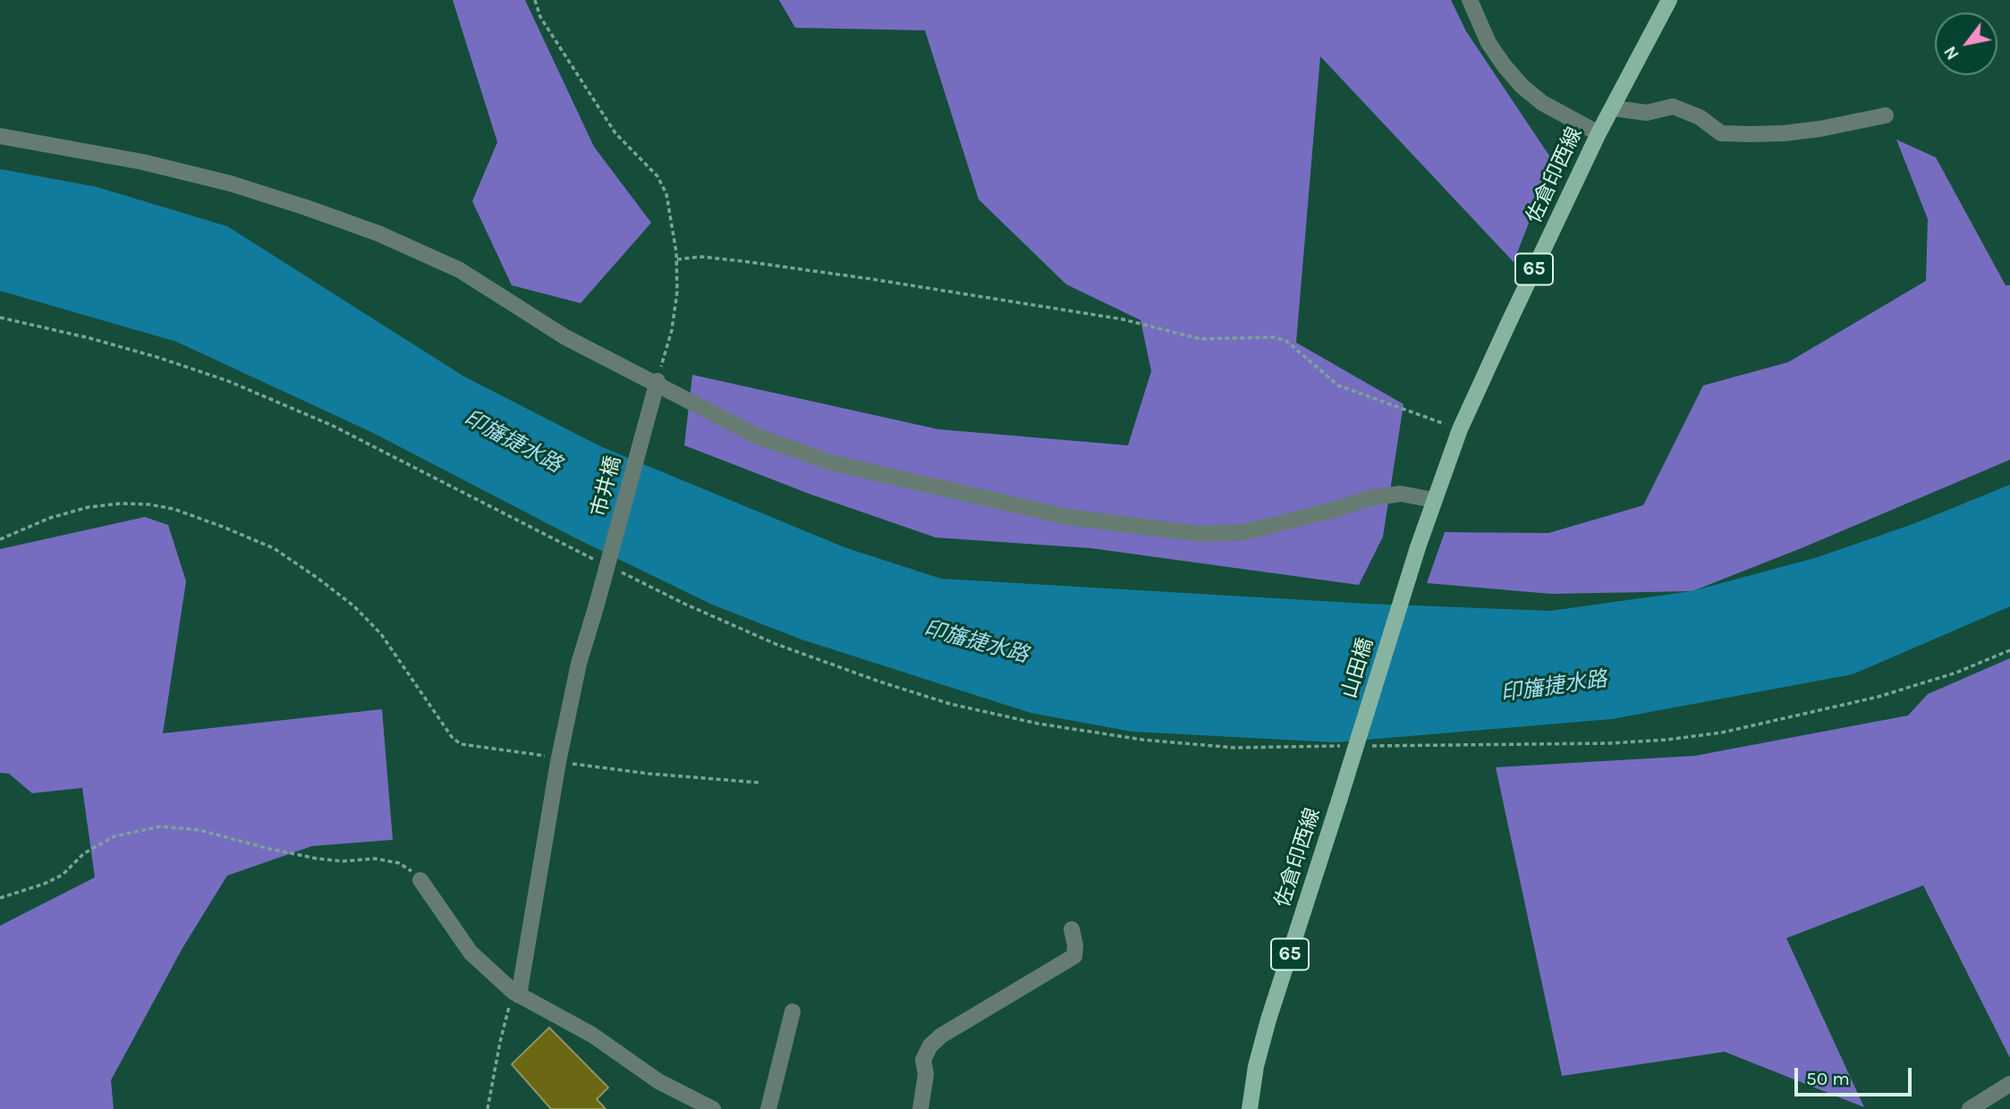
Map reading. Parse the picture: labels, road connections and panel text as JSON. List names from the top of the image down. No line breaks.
{"streets":{"main road":["佐倉印西線","65","山田橋"],"street":["市井橋"]},"crossings":[["佐倉印西線","山田橋"]],"water":["印旛捷水路"],"scale_bar":"50 m","north":"bottom left"}
